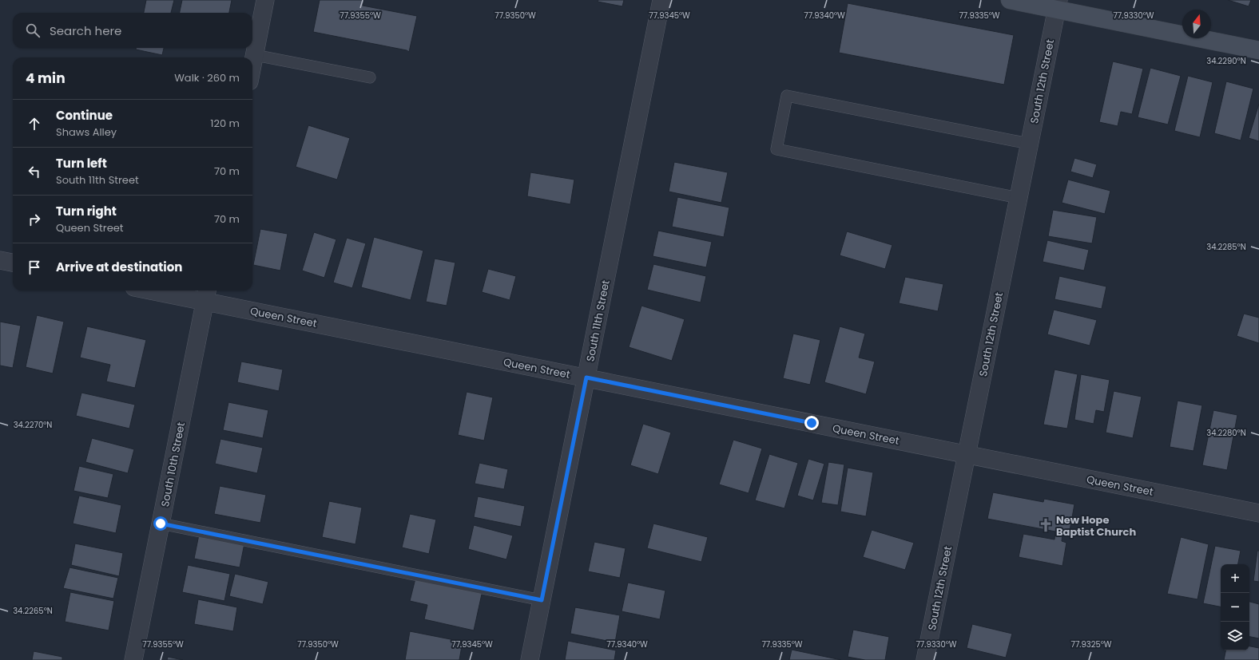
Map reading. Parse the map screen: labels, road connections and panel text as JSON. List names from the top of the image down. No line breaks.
{"streets":{"street":["South 12th Street","Queen Street","South 11th Street","South 10th Street"]},"crossings":[["South 12th Street","Queen Street"],["Queen Street","South 11th Street"],["Queen Street","South 10th Street"]],"places":{"church":["New Hope Baptist Church"]},"north":"top","page":{"search":"Search here","heading":["4 min","Walk · 260 m"],"list":[["Continue","Shaws Alley","120 m"],["Turn left","South 11th Street","70 m"],["Turn right","Queen Street","70 m"],"Arrive at destination"],"map_buttons":["+","−"]},"coordinates":["77.9355°W","77.9350°W","77.9345°W","77.9340°W","77.9335°W","77.9330°W","34.2290°N","34.2285°N","34.2270°N","34.2280°N","34.2265°N","77.9325°W"]}
